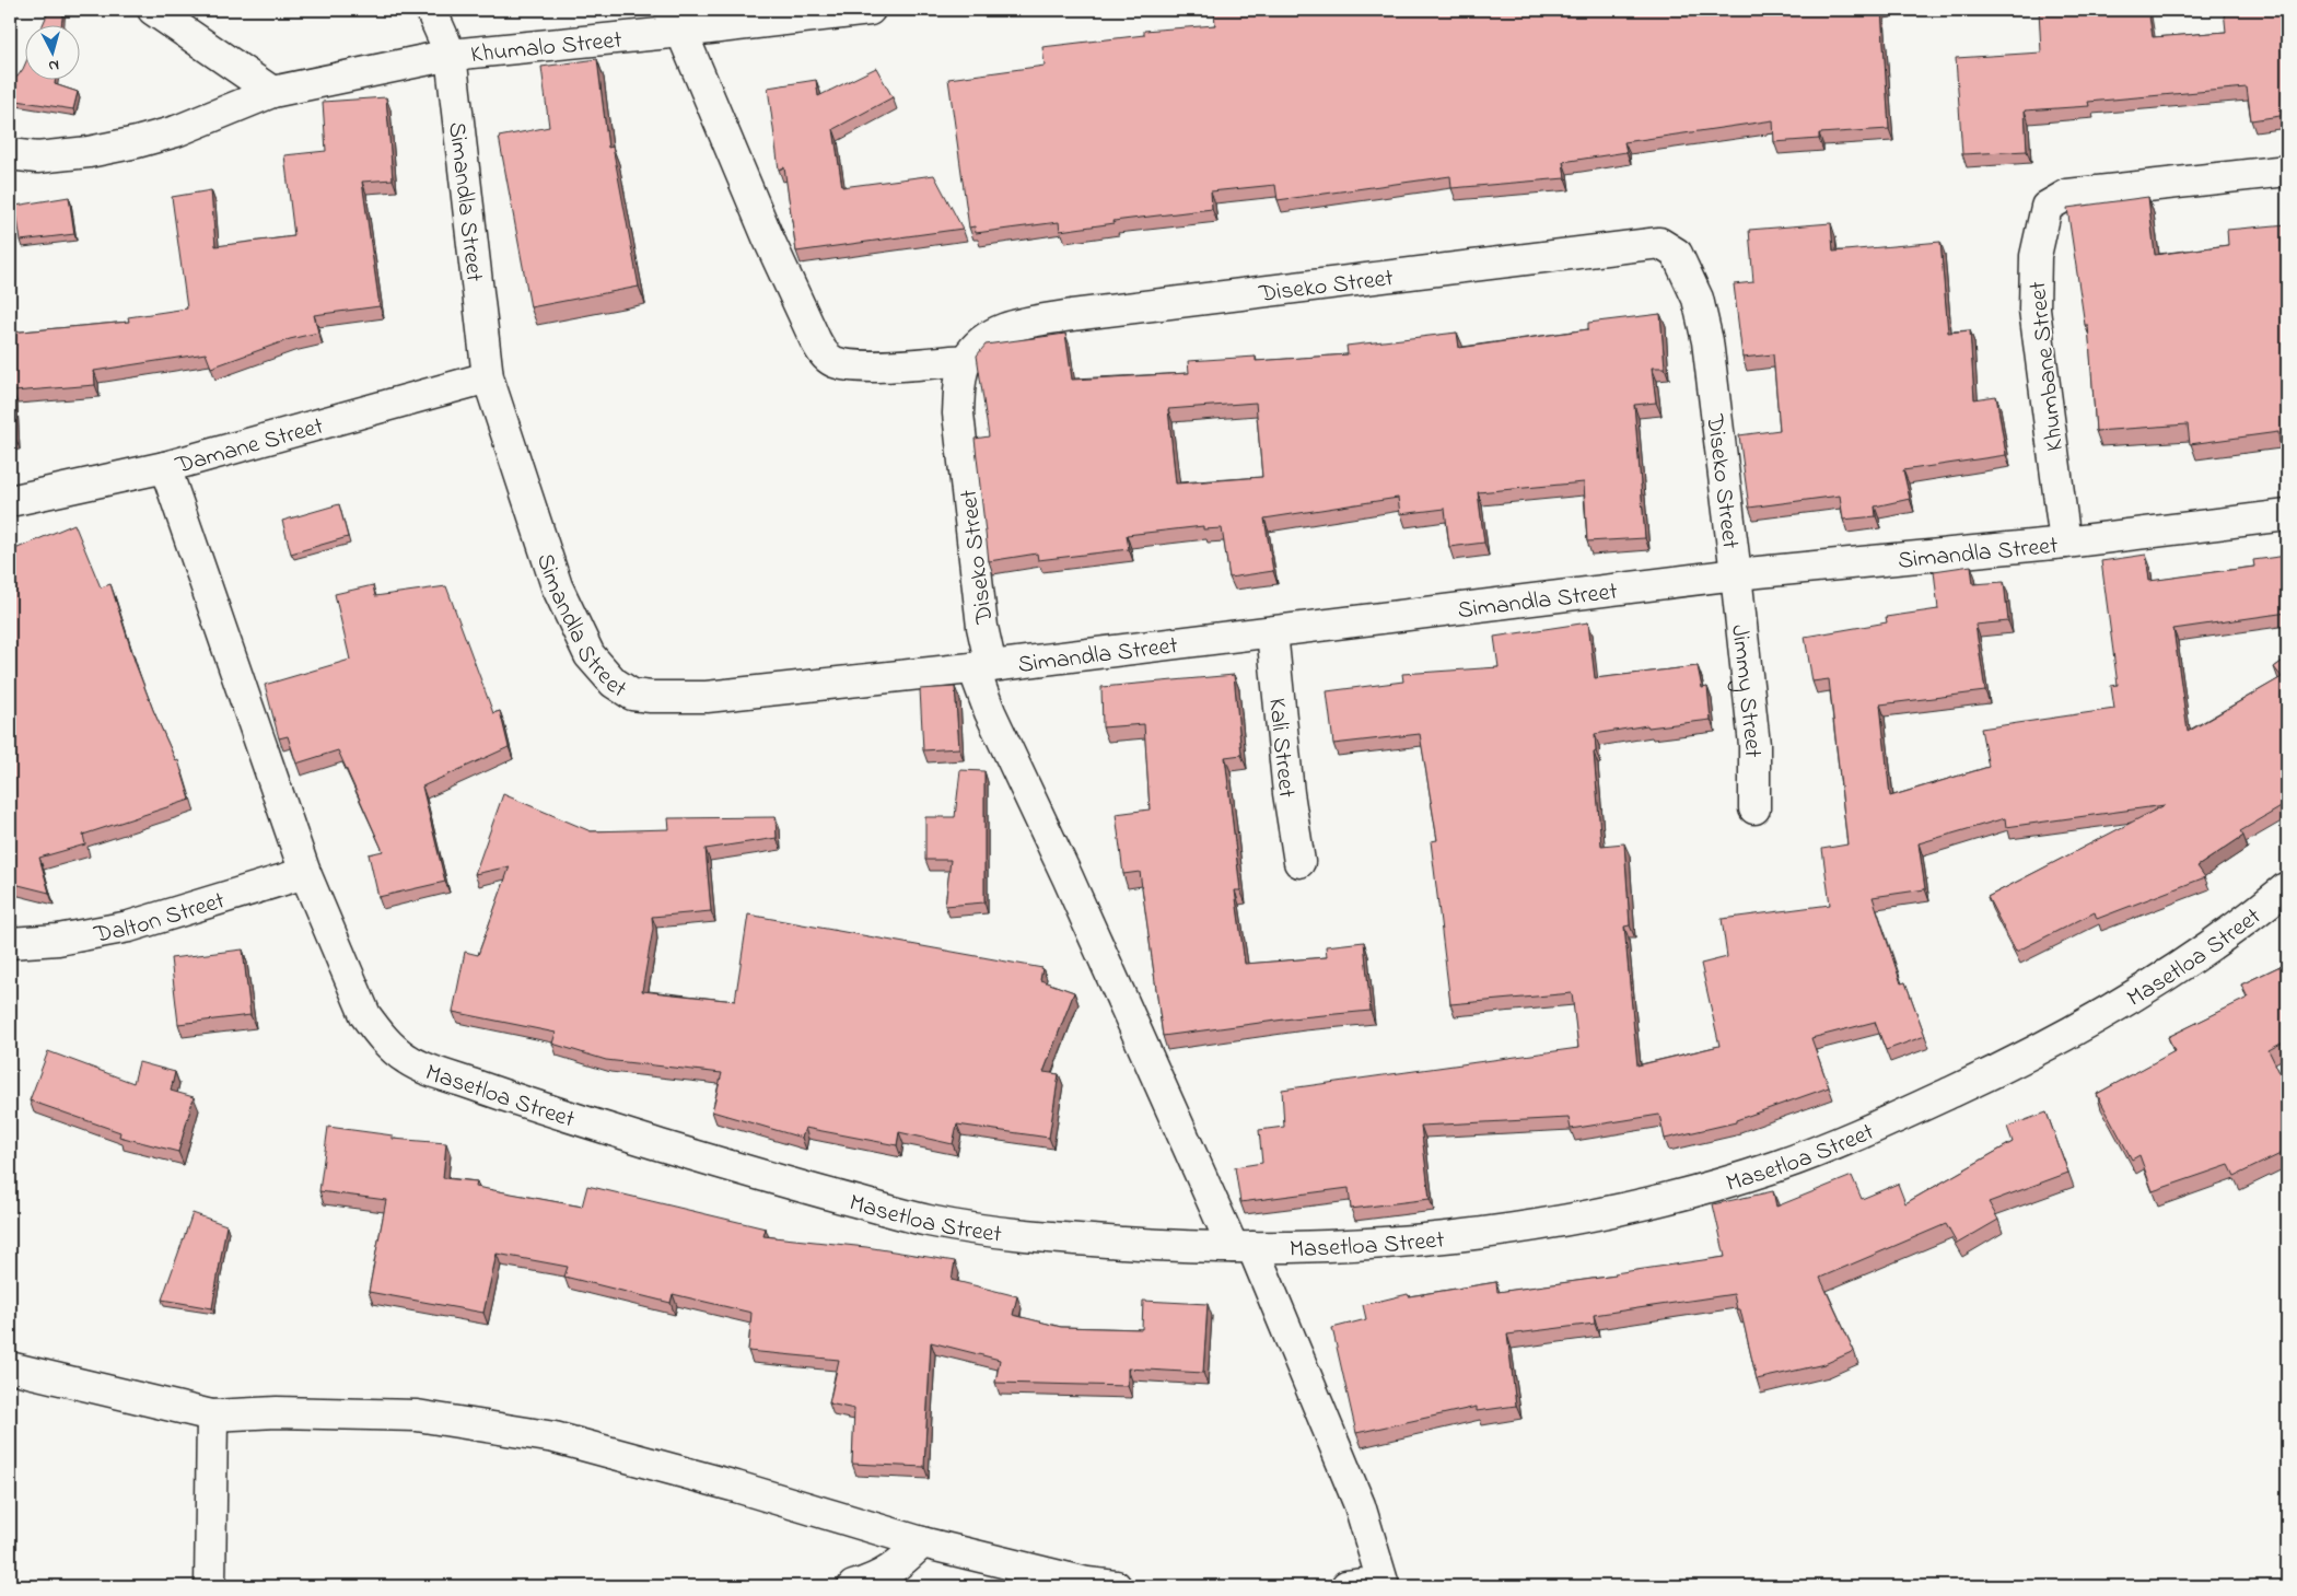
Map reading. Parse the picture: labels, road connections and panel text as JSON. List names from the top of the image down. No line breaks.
{"streets":{"street":["Khumalo Street","Simandla Street","Diseko Street","Khumbane Street","Damane Street","Jimmy Street","Kali Street","Dalton Street","Masetloa Street"]},"crossings":[["Khumalo Street","Simandla Street"],["Simandla Street","Diseko Street"],["Simandla Street","Khumbane Street"],["Simandla Street","Damane Street"],["Simandla Street","Jimmy Street"],["Simandla Street","Kali Street"],["Diseko Street","Jimmy Street"],["Diseko Street","Masetloa Street"],["Damane Street","Masetloa Street"],["Dalton Street","Masetloa Street"]],"north":"bottom"}
